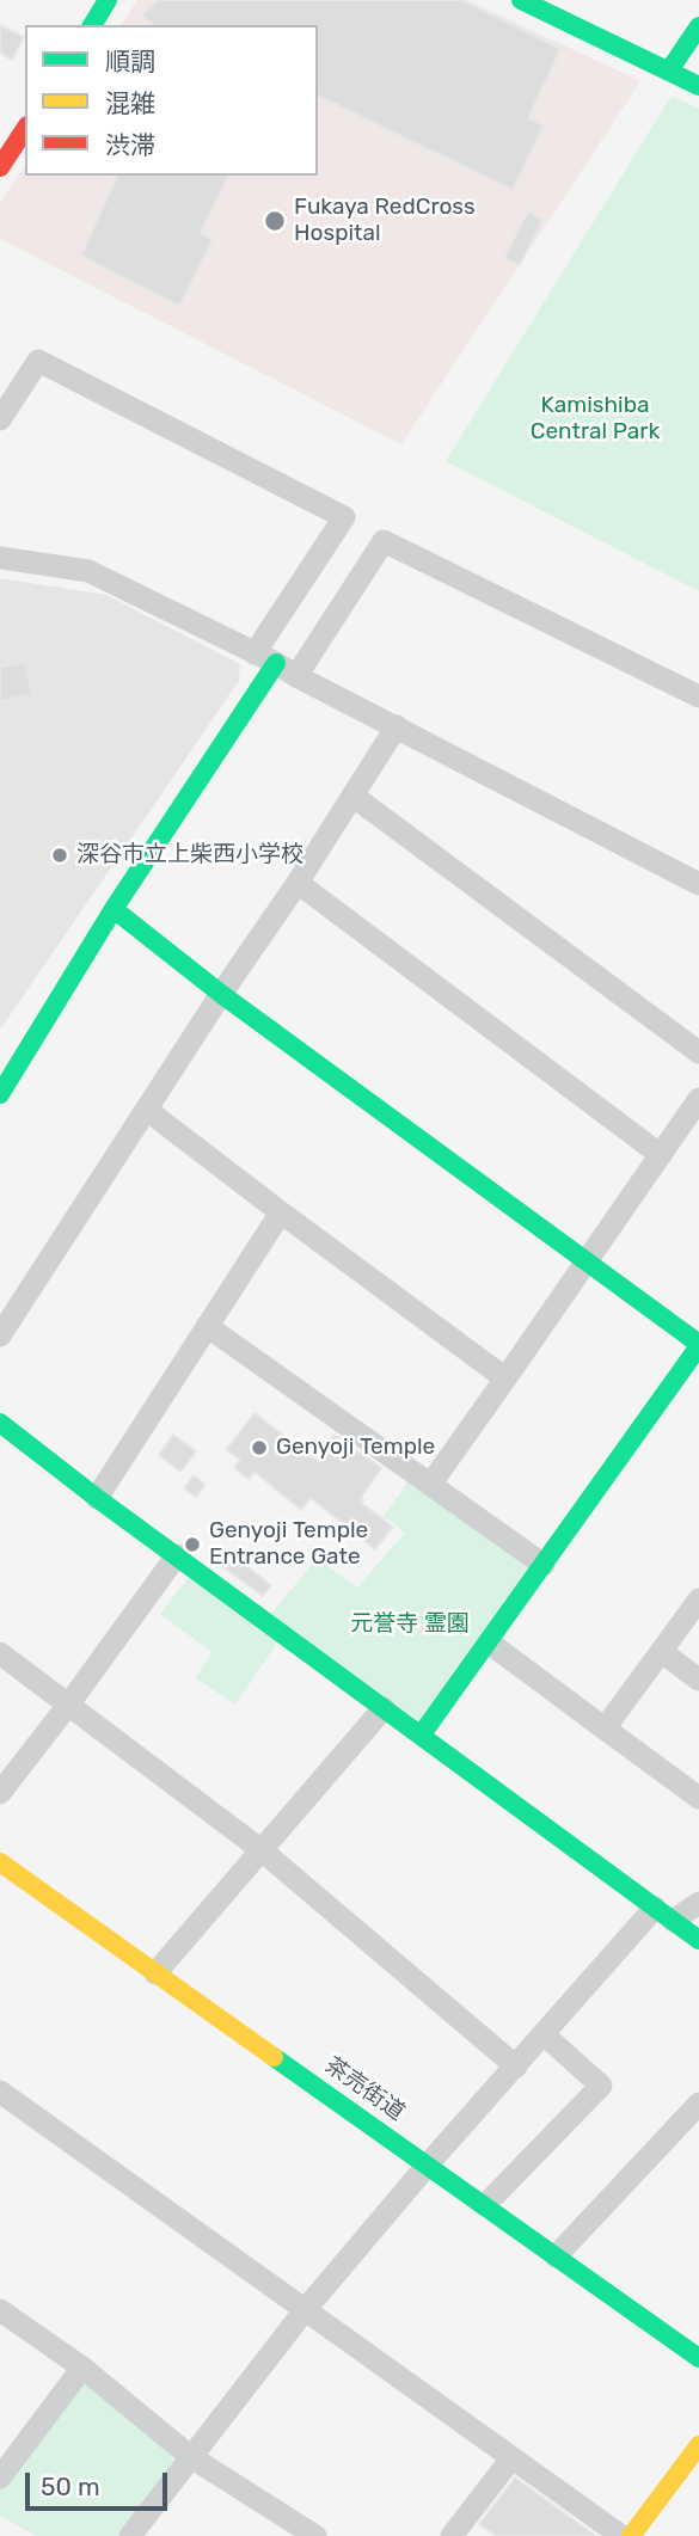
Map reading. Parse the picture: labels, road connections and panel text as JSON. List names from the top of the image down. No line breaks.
{"streets":{"street":["茶売街道"]},"parks":["Kamishiba Central Park","元誉寺 霊園"],"places":["Fukaya RedCross Hospital","深谷市立上柴西小学校","Genyoji Temple","Genyoji Temple Entrance Gate"],"legend":["順調","混雑","渋滞"],"scale_bar":"50 m"}
